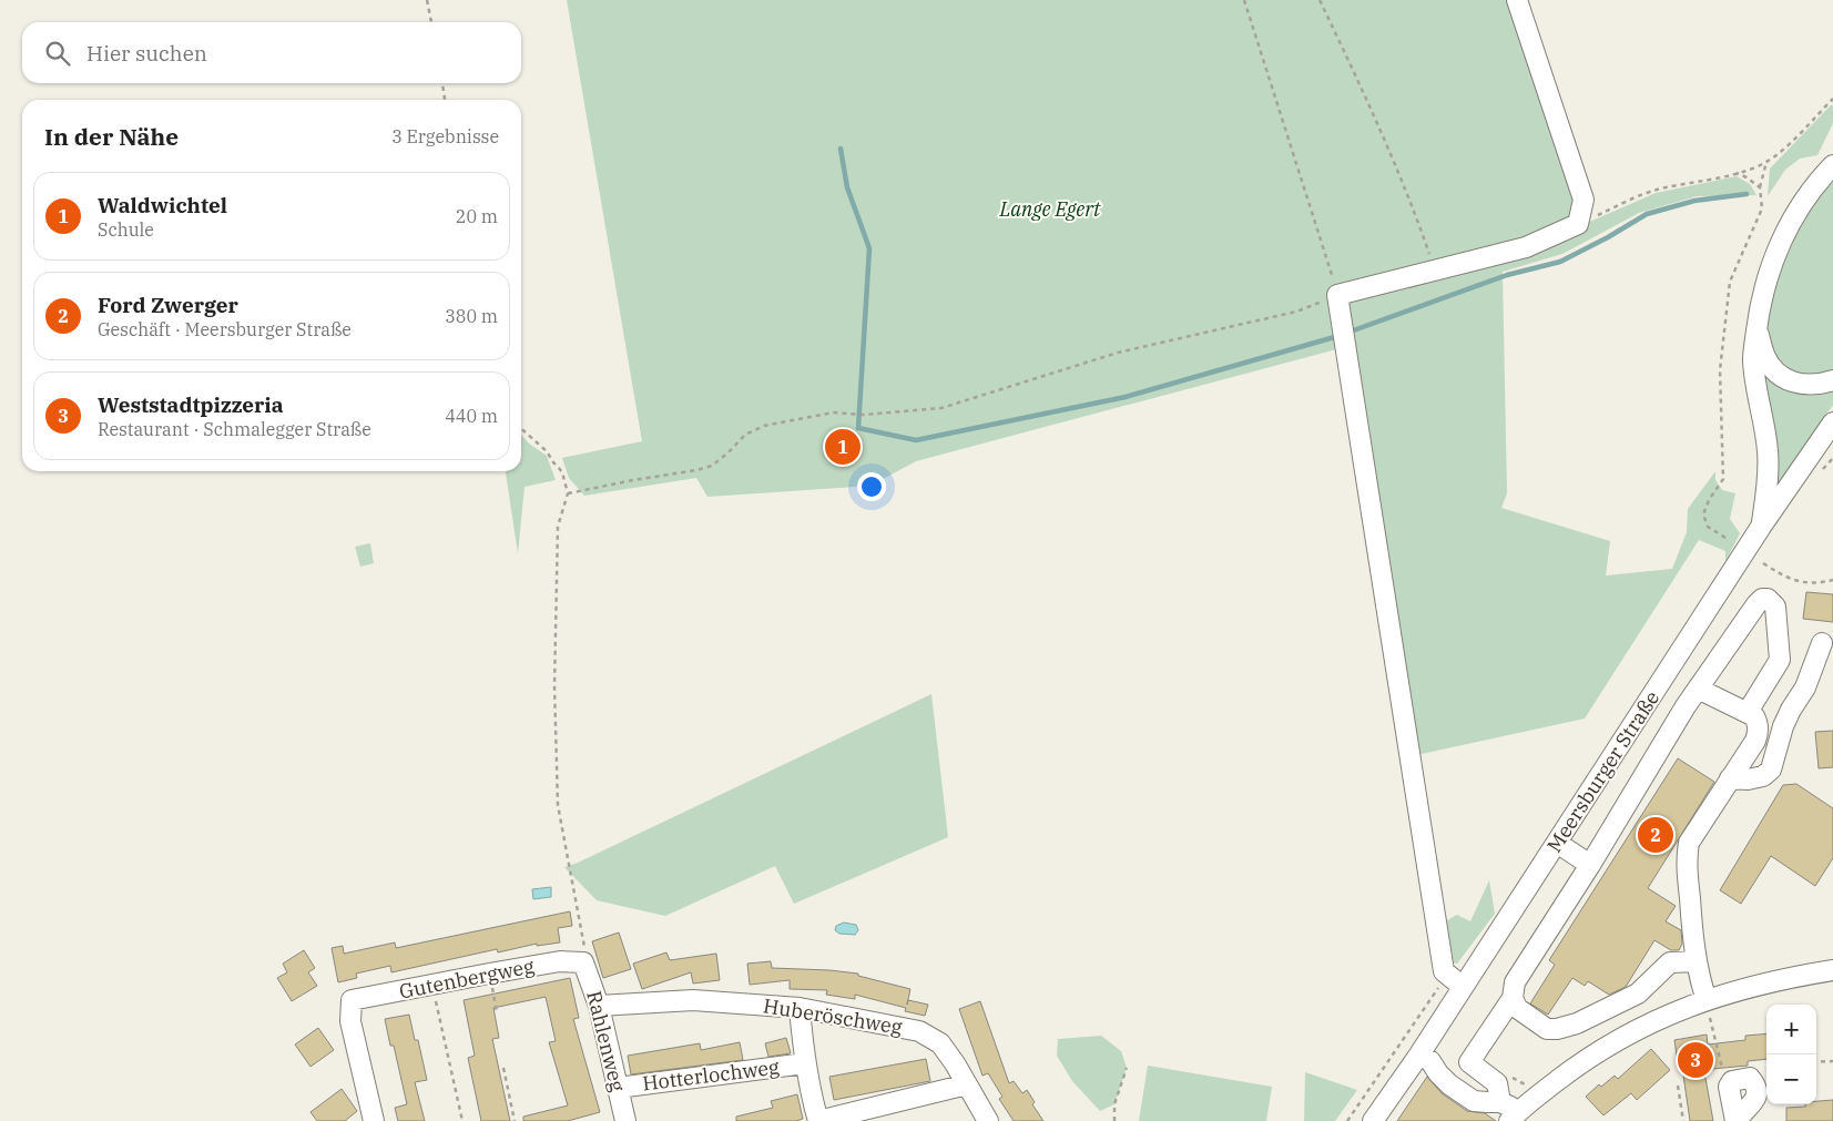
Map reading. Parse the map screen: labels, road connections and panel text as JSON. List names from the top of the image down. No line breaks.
{"streets":{"street":["Meersburger Straße","Gutenbergweg","Huberöschweg","Rahlenweg","Hotterlochweg"]},"crossings":[["Gutenbergweg","Rahlenweg"],["Huberöschweg","Rahlenweg"],["Huberöschweg","Hotterlochweg"],["Rahlenweg","Hotterlochweg"]],"parks":["Lange Egert"],"page":{"search":"Hier suchen","heading":["In der Nähe","3 Ergebnisse"],"list":[{"mark":"1","name":"Waldwichtel","note":"Schule","value":"20 m"},{"mark":"2","name":"Ford Zwerger","note":"Geschäft · Meersburger Straße","value":"380 m"},{"mark":"3","name":"Weststadtpizzeria","note":"Restaurant · Schmalegger Straße","value":"440 m"}],"pins":["1","2","3"],"map_buttons":["+","−"]}}
